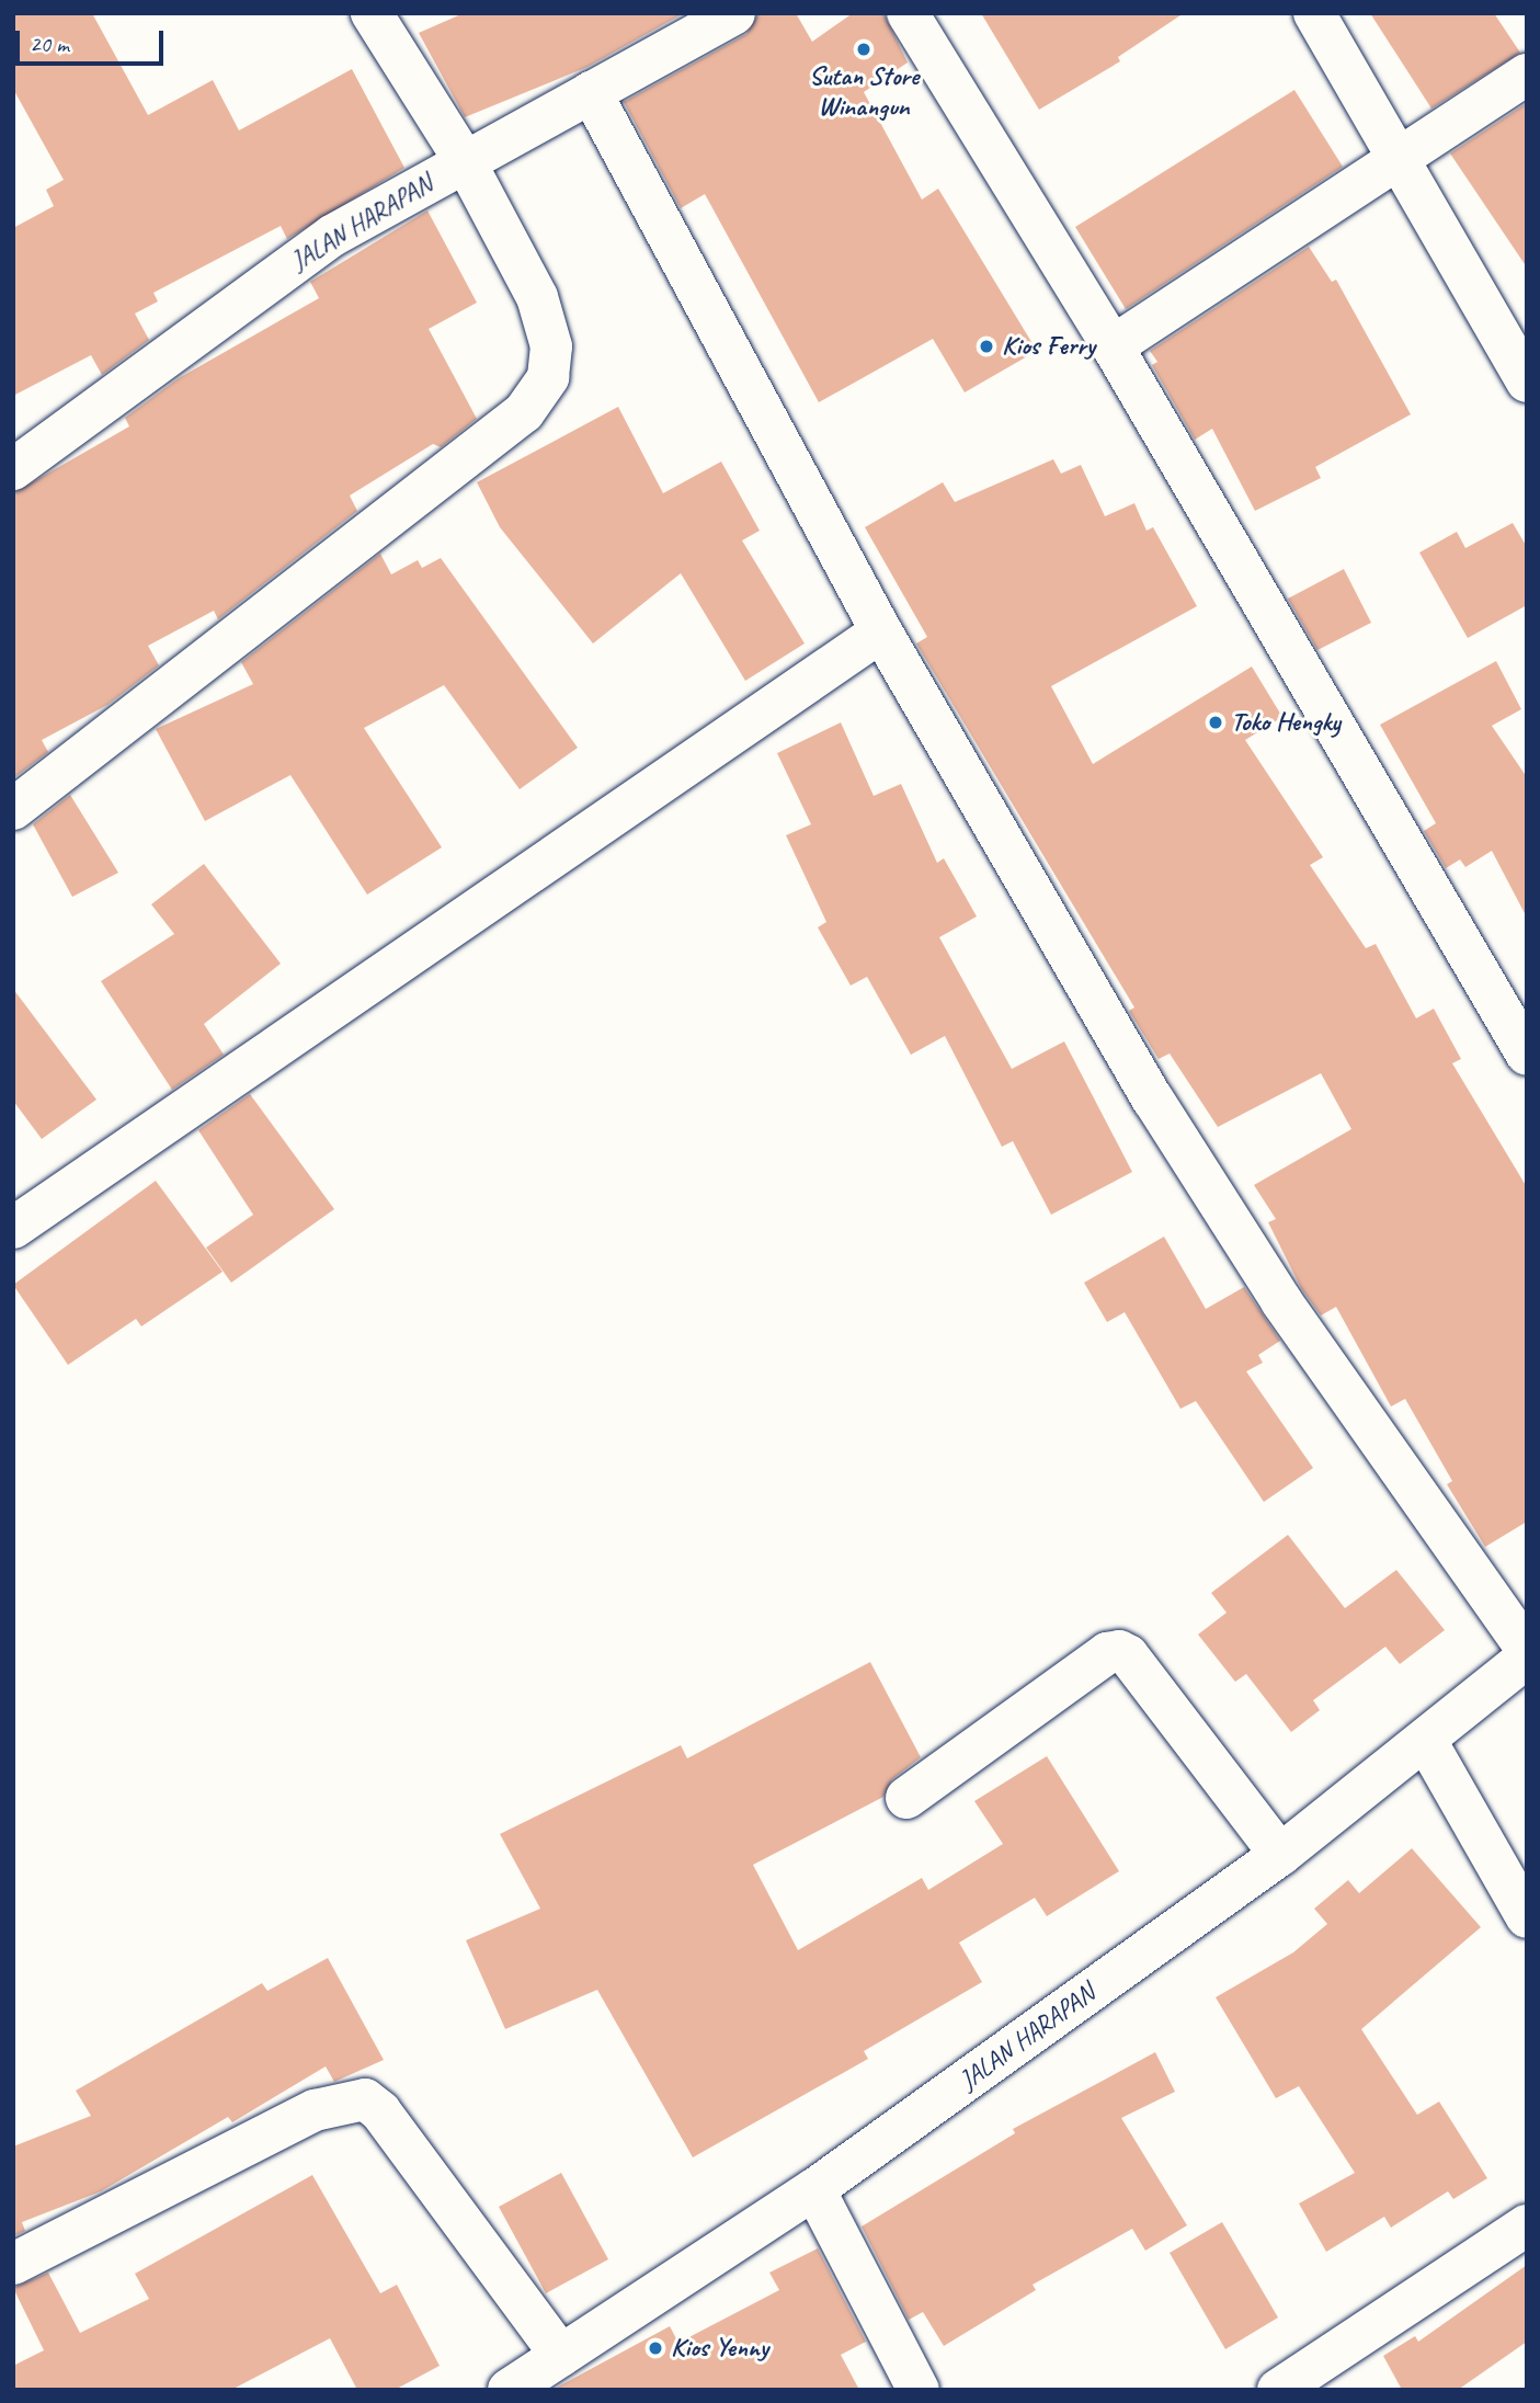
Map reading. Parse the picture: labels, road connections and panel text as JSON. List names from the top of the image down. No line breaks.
{"streets":{"street":["JALAN HARAPAN"]},"places":["Sutan Store Winangun","Kios Ferry","Toko Hengky","Kios Yenny"],"scale_bar":"20 m"}
